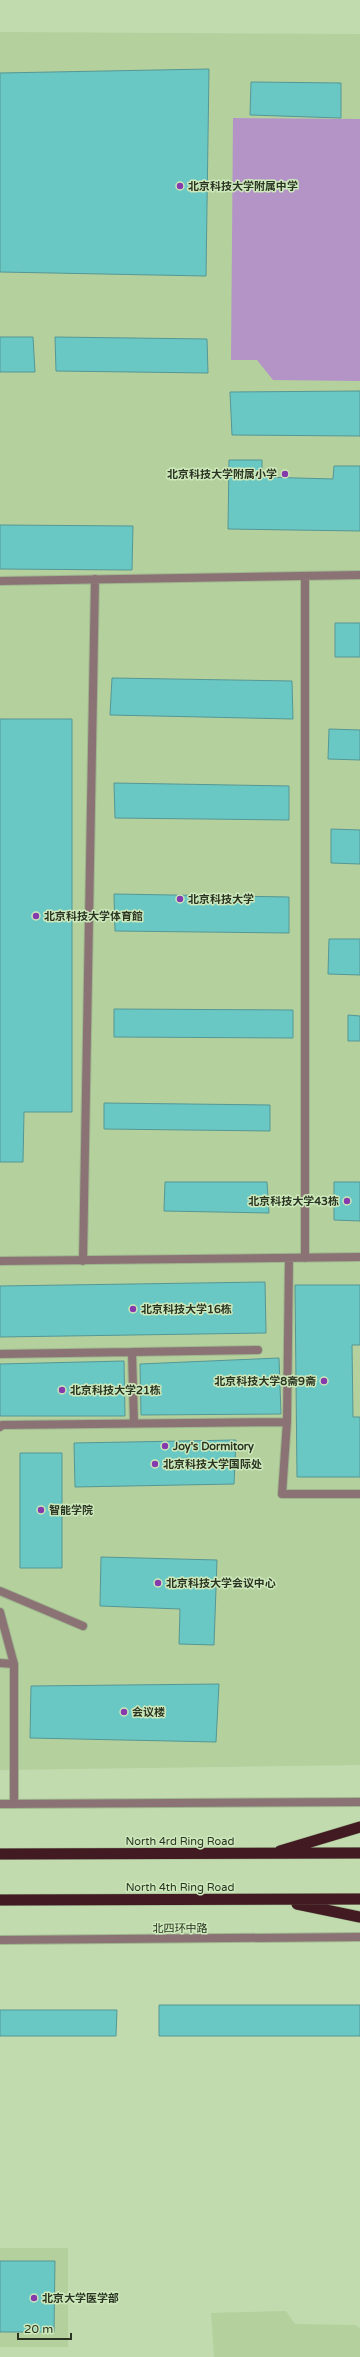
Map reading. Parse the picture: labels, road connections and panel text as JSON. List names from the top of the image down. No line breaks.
{"streets":{"highway":["North 4rd Ring Road","North 4th Ring Road"],"street":["北四环中路"]},"places":["北京科技大学附属中学","北京科技大学附属小学","北京科技大学","北京科技大学体育館","北京科技大学43栋","北京科技大学16栋","北京科技大学8斋9斋","北京科技大学21栋","Joy's Dormitory","北京科技大学国际处","智能学院","北京科技大学会议中心","会议楼","北京大学医学部"],"scale_bar":"20 m"}
